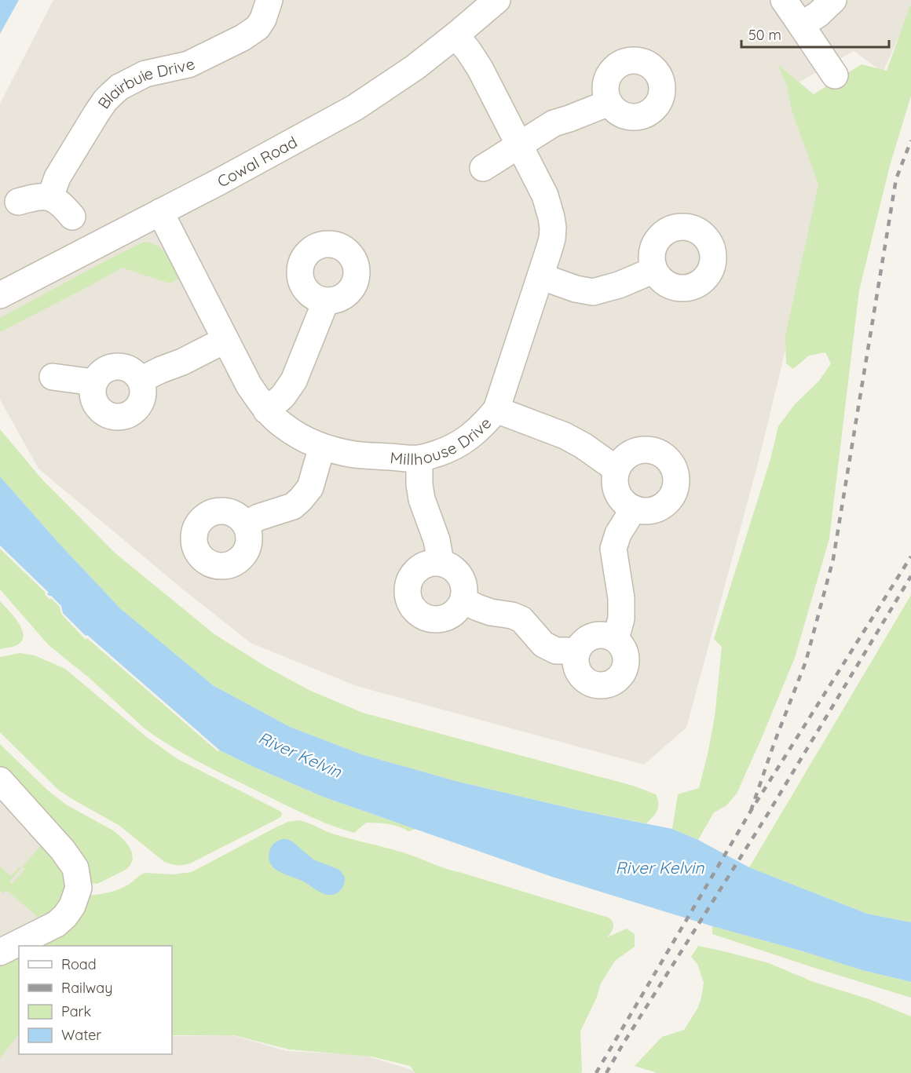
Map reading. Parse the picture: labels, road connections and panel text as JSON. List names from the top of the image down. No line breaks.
{"streets":{"street":["Blairbuie Drive","Cowal Road","Millhouse Drive"]},"crossings":[["Cowal Road","Millhouse Drive"]],"water":["River Kelvin"],"legend":["Road","Railway","Park","Water"],"scale_bar":"50 m"}
